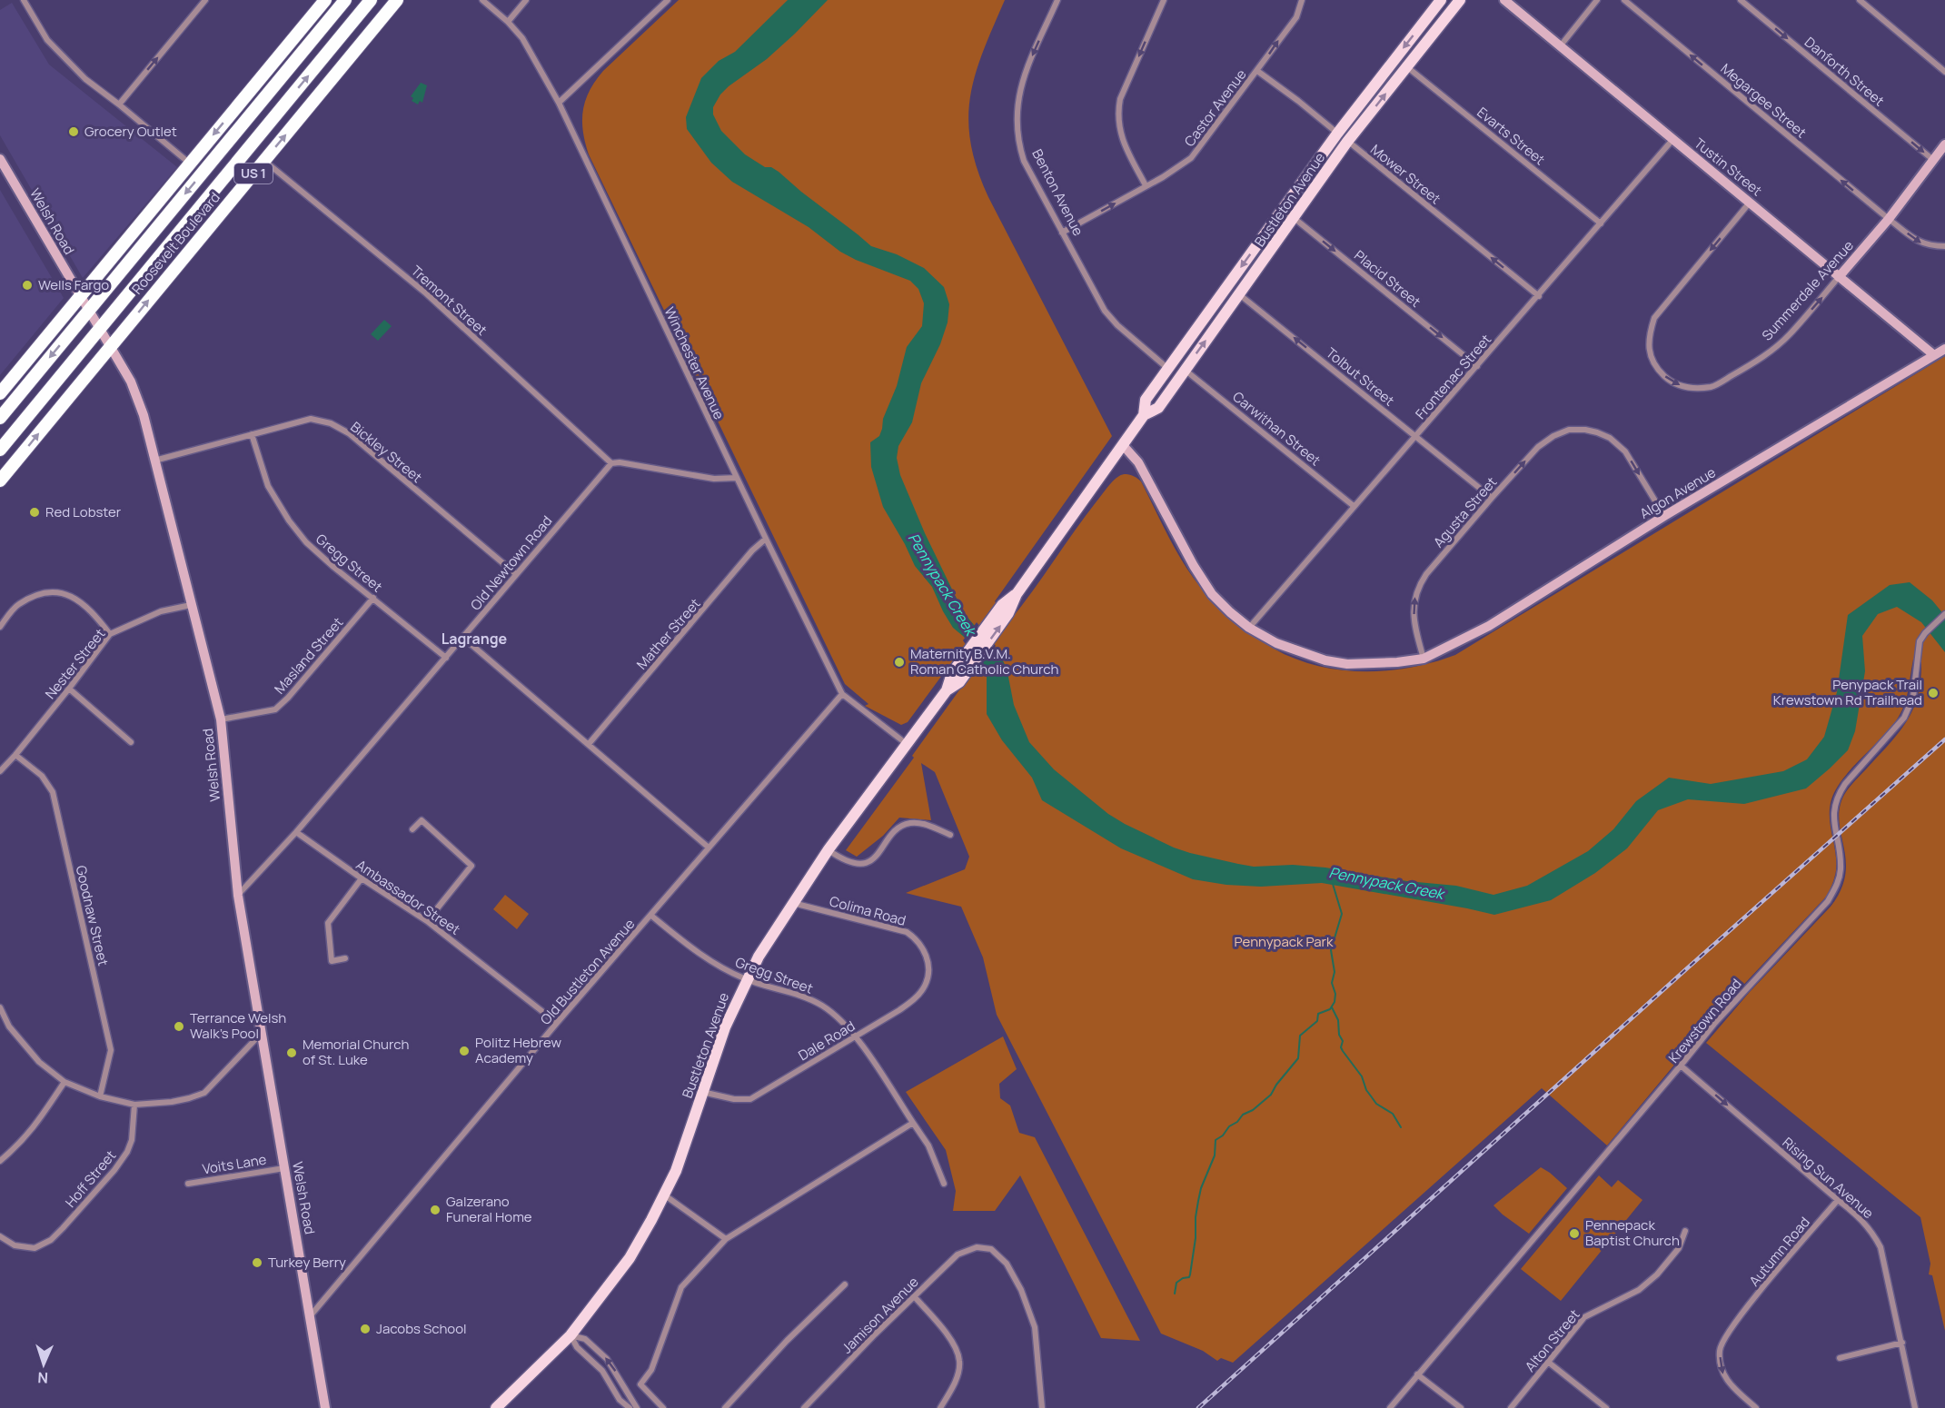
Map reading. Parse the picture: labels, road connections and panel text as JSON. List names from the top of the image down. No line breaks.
{"streets":{"highway":["US 1","Roosevelt Boulevard"],"main road":["Bustleton Avenue"],"street":["Danforth Street","Megargee Street","Castor Avenue","Evarts Street","Tustin Street","Mower Street","Benton Avenue","Welsh Road","Placid Street","Summerdale Avenue","Tremont Street","Winchester Avenue","Tolbut Street","Frontenac Street","Carwithan Street","Bickley Street","Algon Avenue","Agusta Street","Gregg Street","Old Newtown Road","Mather Street","Masland Street","Nester Street","Ambassador Street","Colima Road","Goodnaw Street","Old Bustleton Avenue","Krewstown Road","Dale Road","Voits Lane","Rising Sun Avenue","Hoff Street","Autumn Road","Jamison Avenue","Alton Street"]},"crossings":[["Danforth Street","Summerdale Avenue"],["Megargee Street","Summerdale Avenue"],["Castor Avenue","Mower Street"],["Castor Avenue","Benton Avenue"],["Evarts Street","Bustleton Avenue"],["Evarts Street","Frontenac Street"],["Tustin Street","Summerdale Avenue"],["Tustin Street","Frontenac Street"],["Tustin Street","Algon Avenue"],["Mower Street","Bustleton Avenue"],["Mower Street","Frontenac Street"],["Benton Avenue","Bustleton Avenue"],["Bustleton Avenue","Placid Street"],["Bustleton Avenue","Winchester Avenue"],["Bustleton Avenue","Tolbut Street"],["Bustleton Avenue","Carwithan Street"],["Bustleton Avenue","Gregg Street"],["Bustleton Avenue","Colima Road"],["Bustleton Avenue","Dale Road"],["Welsh Road","Roosevelt Boulevard"],["Welsh Road","Bickley Street"],["Welsh Road","Old Newtown Road"],["Welsh Road","Masland Street"],["Welsh Road","Nester Street"],["Welsh Road","Old Bustleton Avenue"],["Welsh Road","Voits Lane"],["Roosevelt Boulevard","Tremont Street"],["Placid Street","Frontenac Street"],["Tremont Street","Old Newtown Road"],["Winchester Avenue","Mather Street"],["Winchester Avenue","Old Bustleton Avenue"],["Tolbut Street","Frontenac Street"],["Tolbut Street","Agusta Street"],["Frontenac Street","Carwithan Street"],["Bickley Street","Gregg Street"],["Bickley Street","Old Newtown Road"],["Algon Avenue","Agusta Street"],["Gregg Street","Old Newtown Road"],["Gregg Street","Masland Street"],["Gregg Street","Old Bustleton Avenue"],["Gregg Street","Dale Road"],["Old Newtown Road","Ambassador Street"],["Nester Street","Goodnaw Street"],["Ambassador Street","Old Bustleton Avenue"],["Colima Road","Dale Road"],["Krewstown Road","Rising Sun Avenue"],["Rising Sun Avenue","Autumn Road"]],"one_way":["Danforth Street","Castor Avenue","Mower Street","Benton Avenue","Placid Street","Tolbut Street","Rising Sun Avenue","Autumn Road"],"districts":["Lagrange"],"water":["Pennypack Creek"],"parks":["Pennypack Park"],"places":["Grocery Outlet","Wells Fargo","Red Lobster","Maternity B.V.M. Roman Catholic Church","Penypack Trail Krewstown Rd Trailhead","Terrance Welsh Walk's Pool","Politz Hebrew Academy","Memorial Church of St. Luke","Galzerano Funeral Home","Pennepack Baptist Church","Turkey Berry","Jacobs School"],"north":"bottom"}
